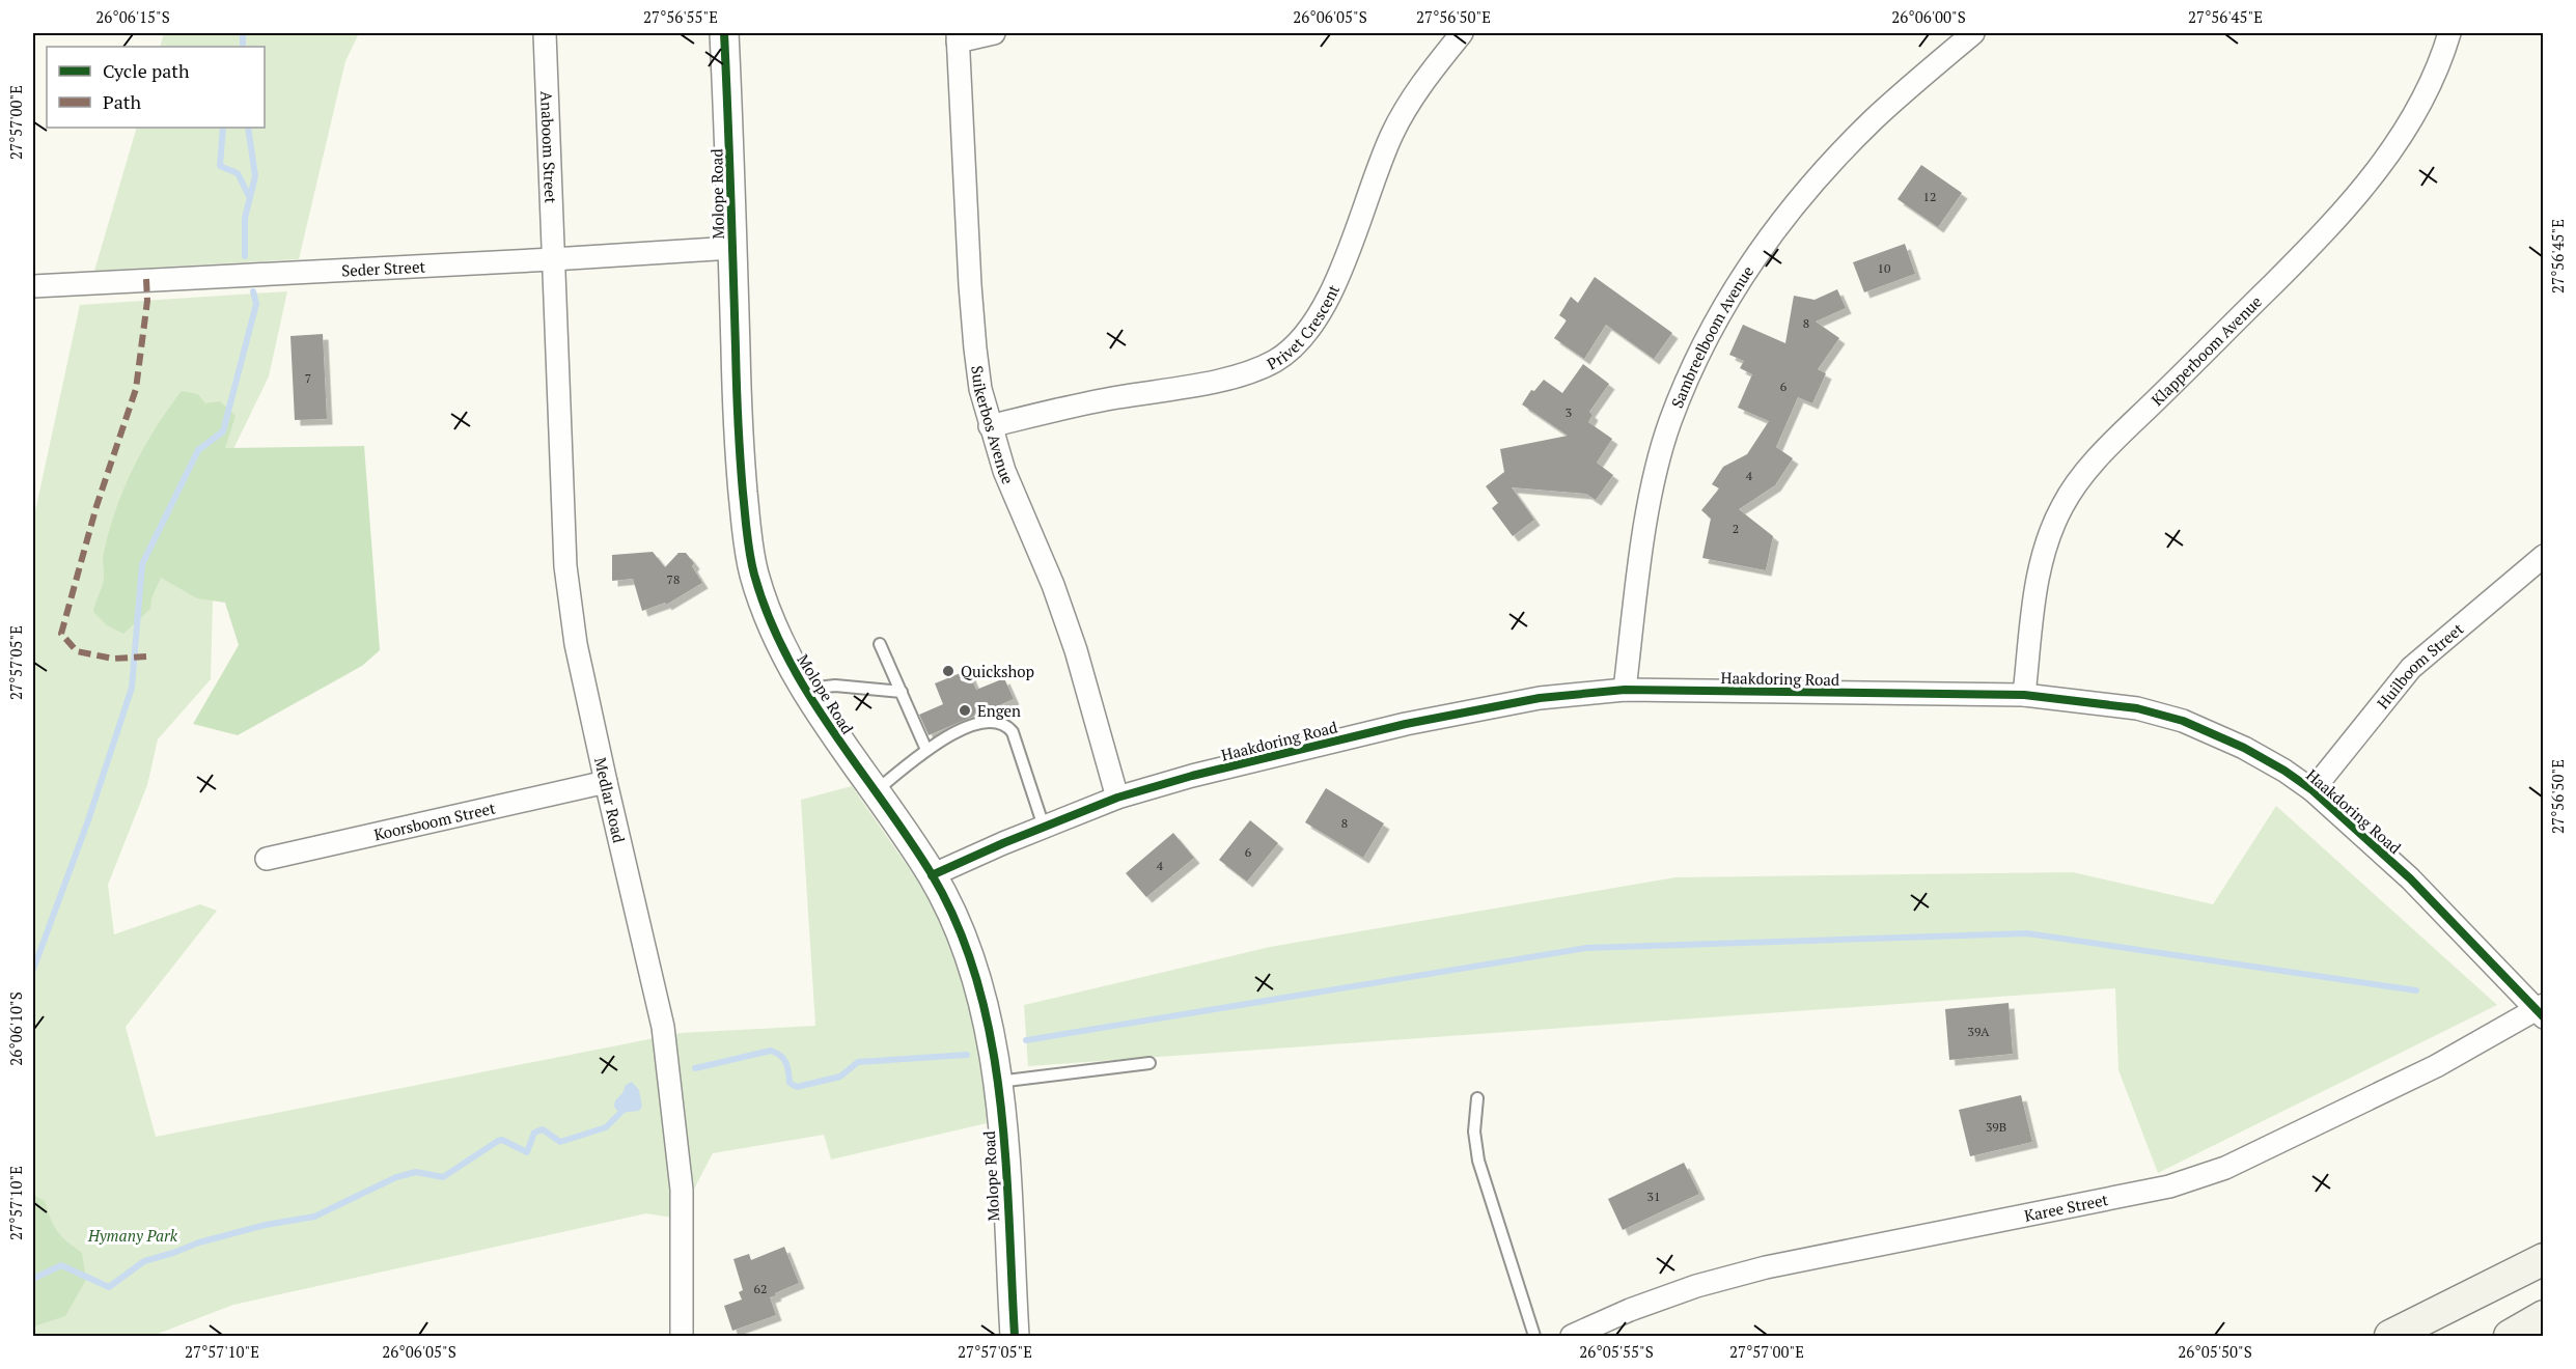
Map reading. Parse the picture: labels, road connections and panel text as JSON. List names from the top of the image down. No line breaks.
{"streets":{"street":["Anaboom Street","Molope Road","Seder Street","Privet Crescent","Sambreelboom Avenue","Klapperboom Avenue","Suikerbos Avenue","Huilboom Street","Haakdoring Road","Medlar Road","Koorsboom Street","Karee Street"]},"crossings":[["Anaboom Street","Seder Street"],["Anaboom Street","Medlar Road"],["Molope Road","Seder Street"],["Molope Road","Haakdoring Road"],["Seder Street","Medlar Road"],["Privet Crescent","Suikerbos Avenue"],["Sambreelboom Avenue","Haakdoring Road"],["Klapperboom Avenue","Haakdoring Road"],["Suikerbos Avenue","Haakdoring Road"],["Huilboom Street","Haakdoring Road"],["Haakdoring Road","Karee Street"],["Medlar Road","Koorsboom Street"]],"parks":["Hymany Park"],"places":["Quickshop","Engen"],"house_numbers":["12","10","8","7","6","3","4","2","78","8","6","4","39A","39B","31","62"],"legend":["Cycle path","Path"],"coordinates":["26°06'15\"S","27°56'55\"E","26°06'05\"S","27°56'50\"E","26°06'00\"S","27°56'45\"E","27°57'00\"E","27°57'05\"E","26°06'10\"S","27°57'10\"E","26°05'55\"S","26°05'50\"S"]}
